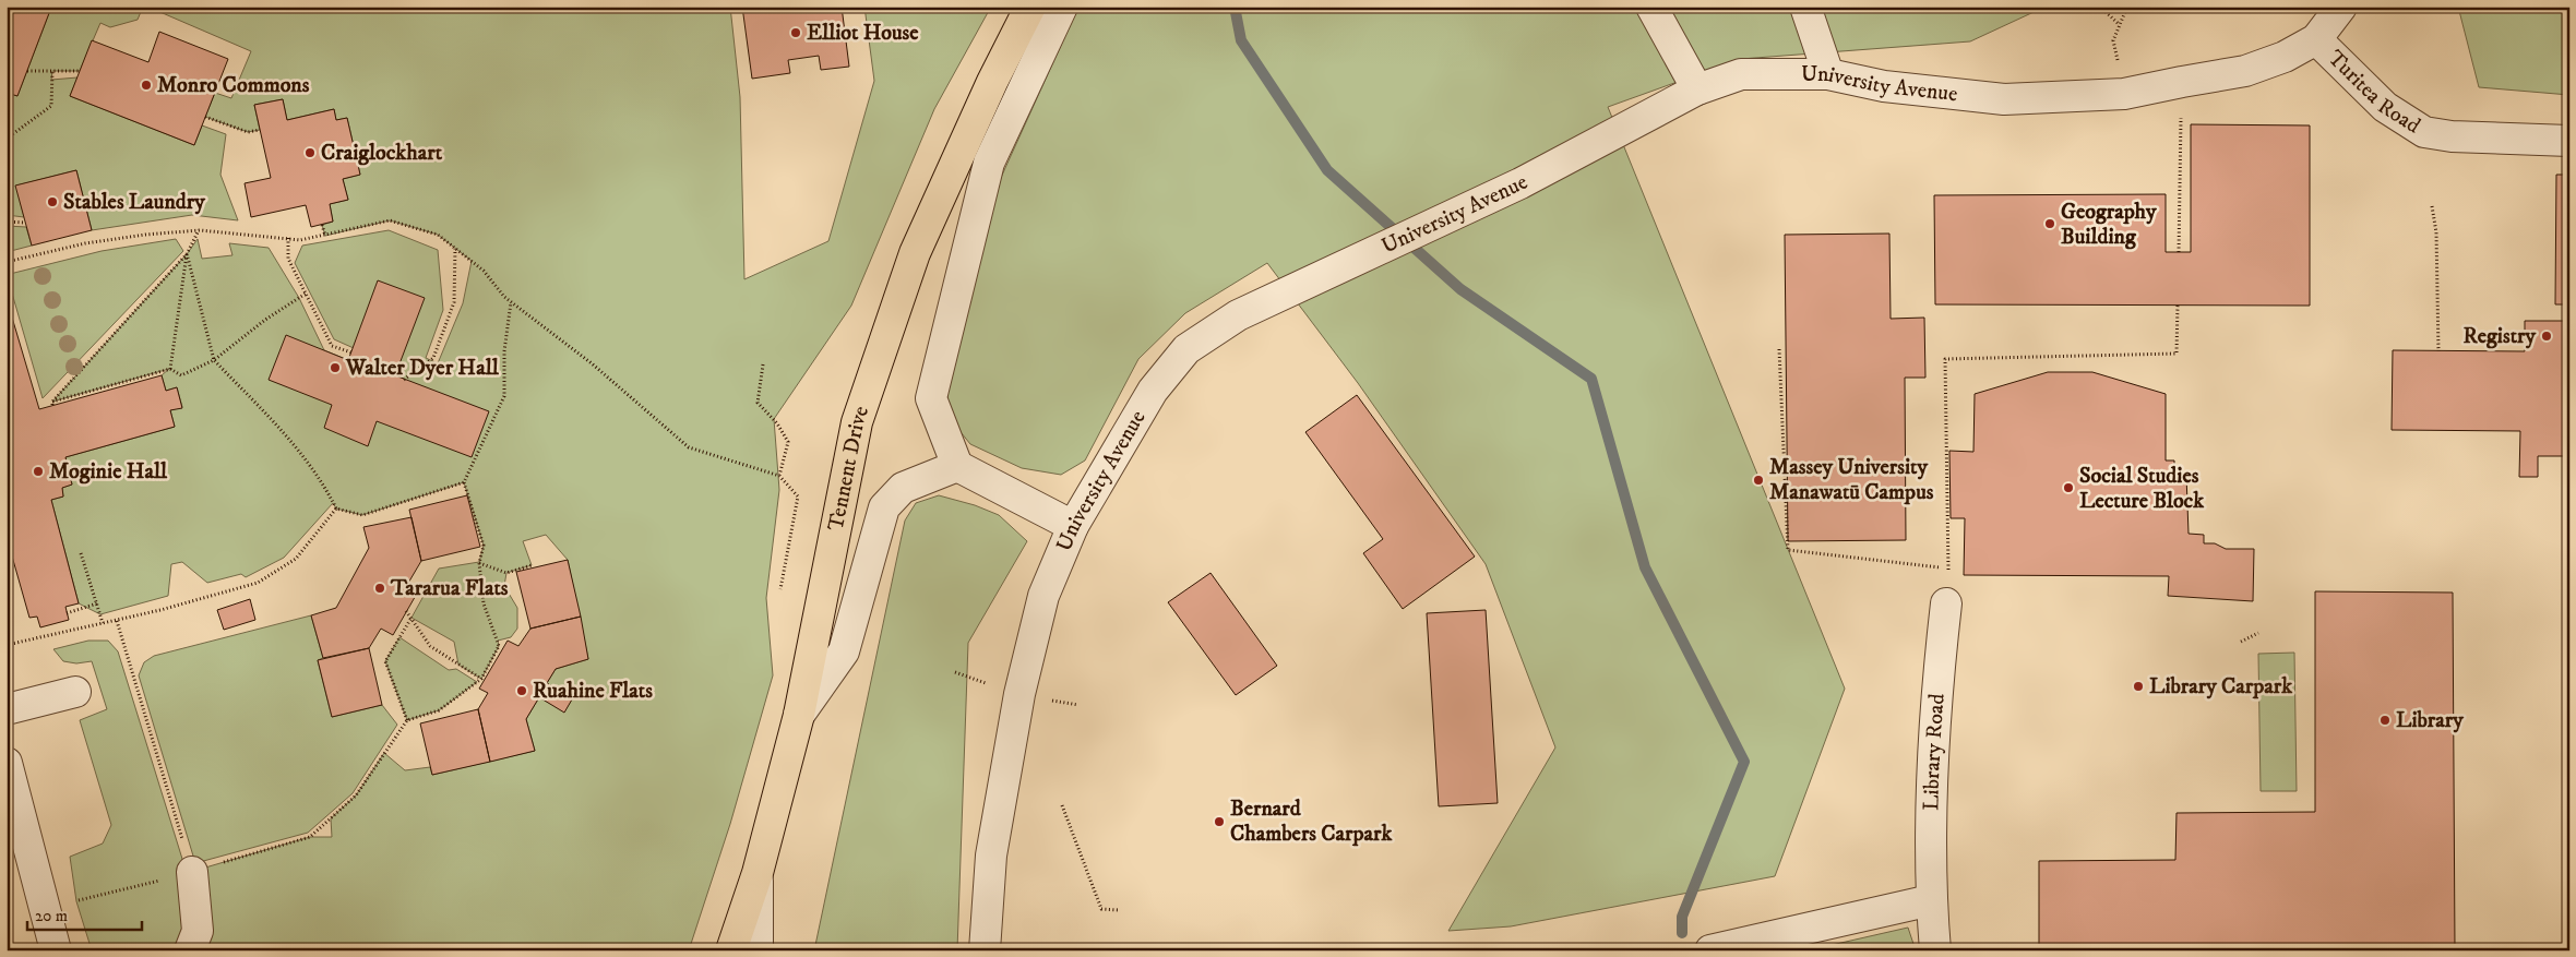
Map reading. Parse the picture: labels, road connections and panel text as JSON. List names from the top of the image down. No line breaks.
{"streets":{"main road":["Tennent Drive"],"street":["University Avenue","Turitea Road","Library Road"]},"crossings":[["University Avenue","Turitea Road"]],"places":["Elliot House","Monro Commons","Craiglockhart","Stables Laundry","Geography Building","Registry","Walter Dyer Hall","Moginie Hall","Massey University Manawatū Campus","Social Studies Lecture Block","Tararua Flats","Library Carpark","Ruahine Flats","Library","Bernard Chambers Carpark"],"scale_bar":"20 m"}
